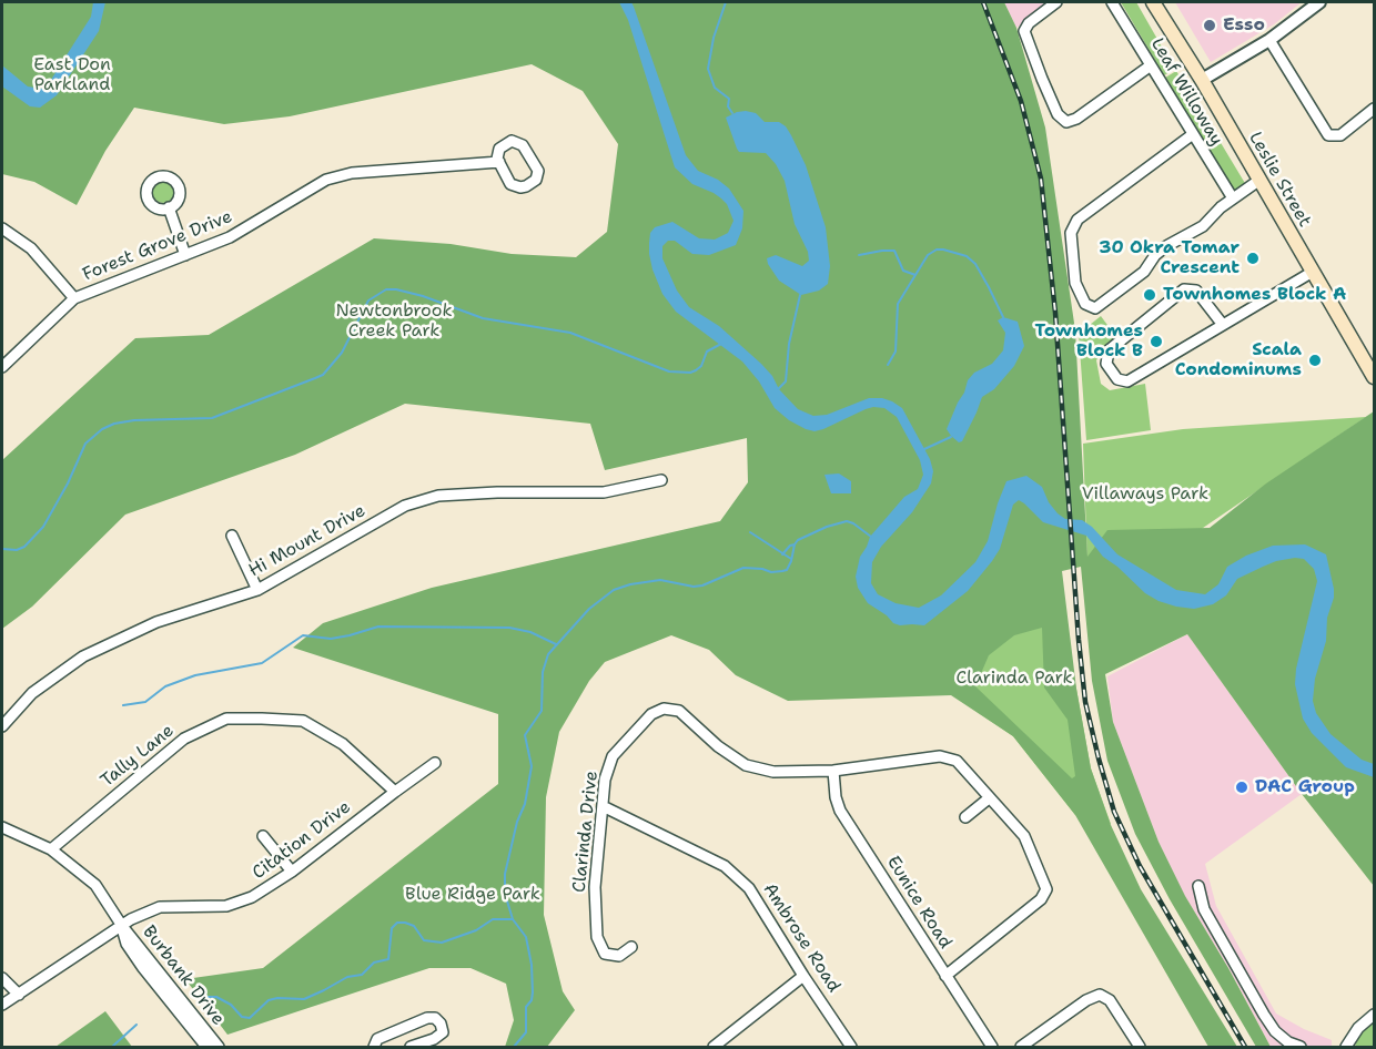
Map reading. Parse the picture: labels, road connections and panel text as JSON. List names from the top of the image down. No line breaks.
{"streets":{"main road":["Leslie Street"],"street":["Leaf Willoway","Forest Grove Drive","Hi Mount Drive","Tally Lane","Clarinda Drive","Citation Drive","Eunice Road","Ambrose Road","Burbank Drive"]},"crossings":[["Tally Lane","Citation Drive"],["Tally Lane","Burbank Drive"],["Clarinda Drive","Eunice Road"],["Clarinda Drive","Ambrose Road"],["Citation Drive","Burbank Drive"]],"parks":["East Don Parkland","Newtonbrook Creek Park","Villaways Park","Clarinda Park","Blue Ridge Park"],"places":["Esso","30 Okra Tomar Crescent","Townhomes Block A","Townhomes Block B","Scala Condominums","DAC Group"]}
